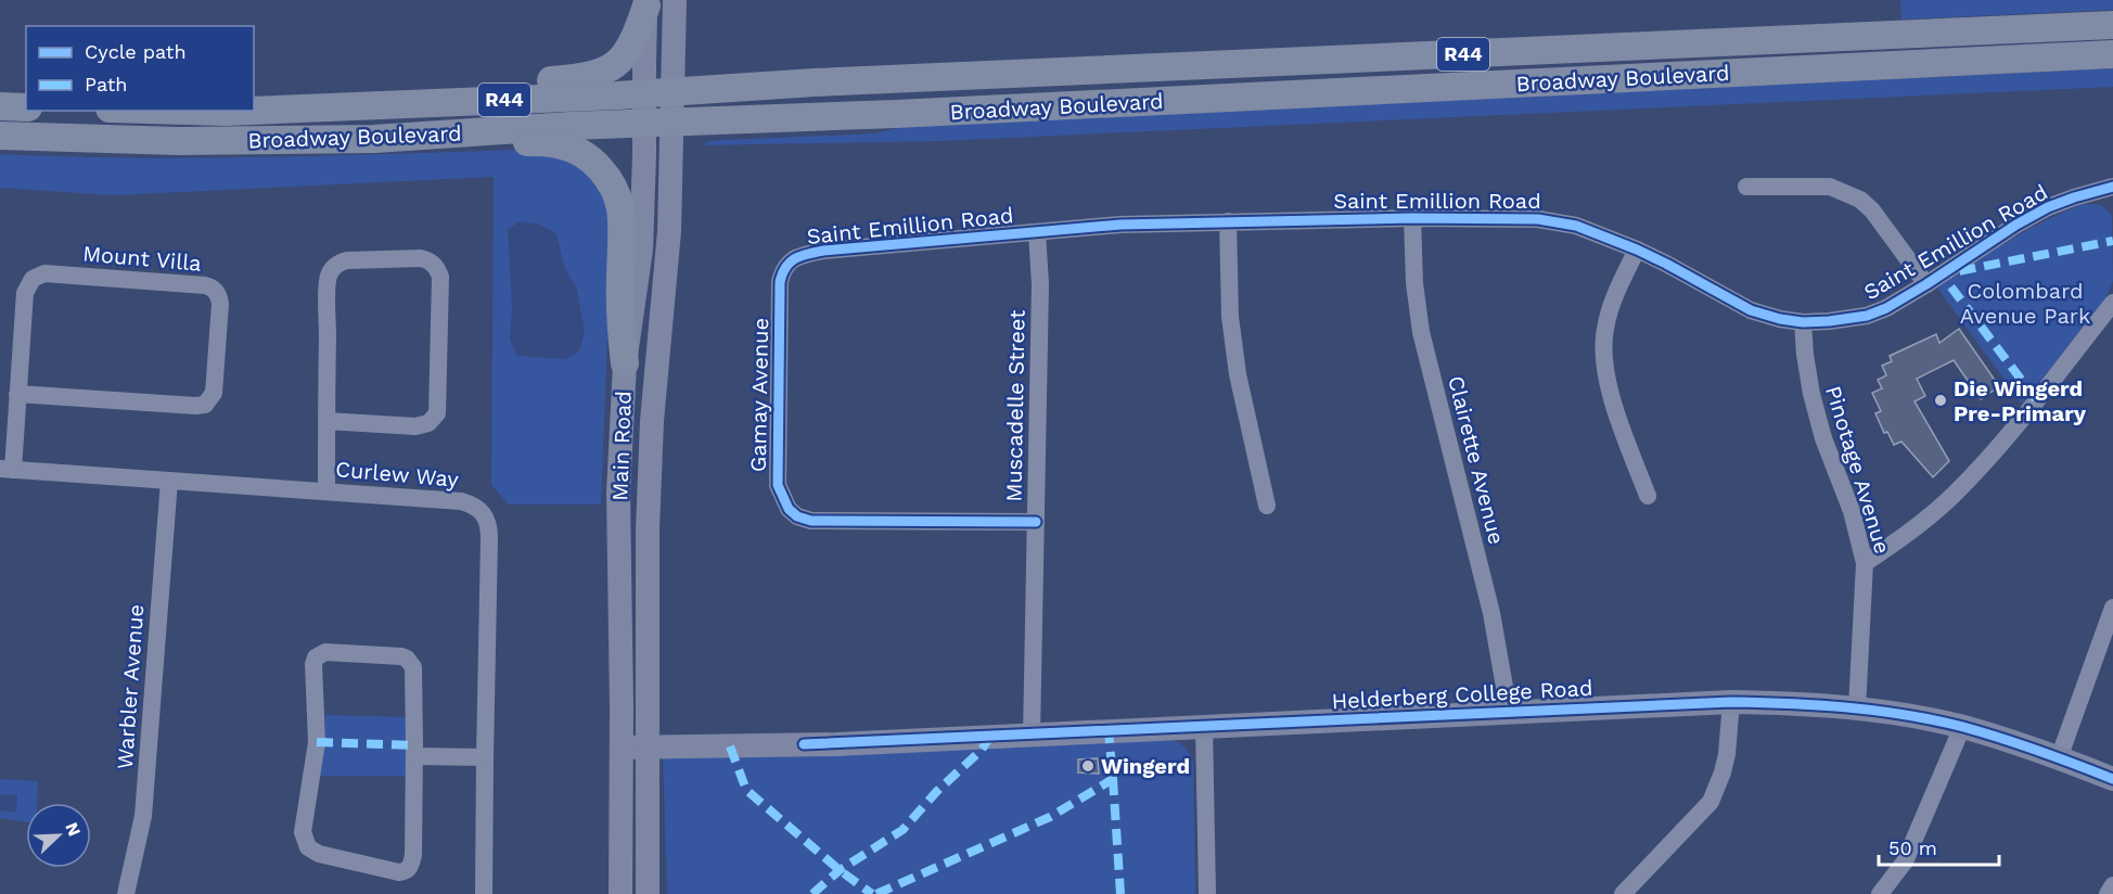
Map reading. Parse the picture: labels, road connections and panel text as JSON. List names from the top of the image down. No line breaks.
{"streets":{"main road":["R44","Broadway Boulevard","Main Road","Helderberg College Road"],"street":["Saint Emillion Road","Mount Villa","Gamay Avenue","Muscadelle Street","Clairette Avenue","Pinotage Avenue","Curlew Way","Warbler Avenue"]},"crossings":[["Broadway Boulevard","Main Road"],["Saint Emillion Road","Gamay Avenue"],["Saint Emillion Road","Muscadelle Street"],["Saint Emillion Road","Clairette Avenue"],["Saint Emillion Road","Pinotage Avenue"],["Mount Villa","Curlew Way"],["Gamay Avenue","Muscadelle Street"],["Muscadelle Street","Helderberg College Road"],["Main Road","Helderberg College Road"],["Clairette Avenue","Helderberg College Road"],["Pinotage Avenue","Helderberg College Road"],["Curlew Way","Warbler Avenue"]],"parks":["Colombard Avenue Park"],"places":["Die Wingerd Pre-Primary","Wingerd"],"legend":["Cycle path","Path"],"scale_bar":"50 m","north":"top right"}
